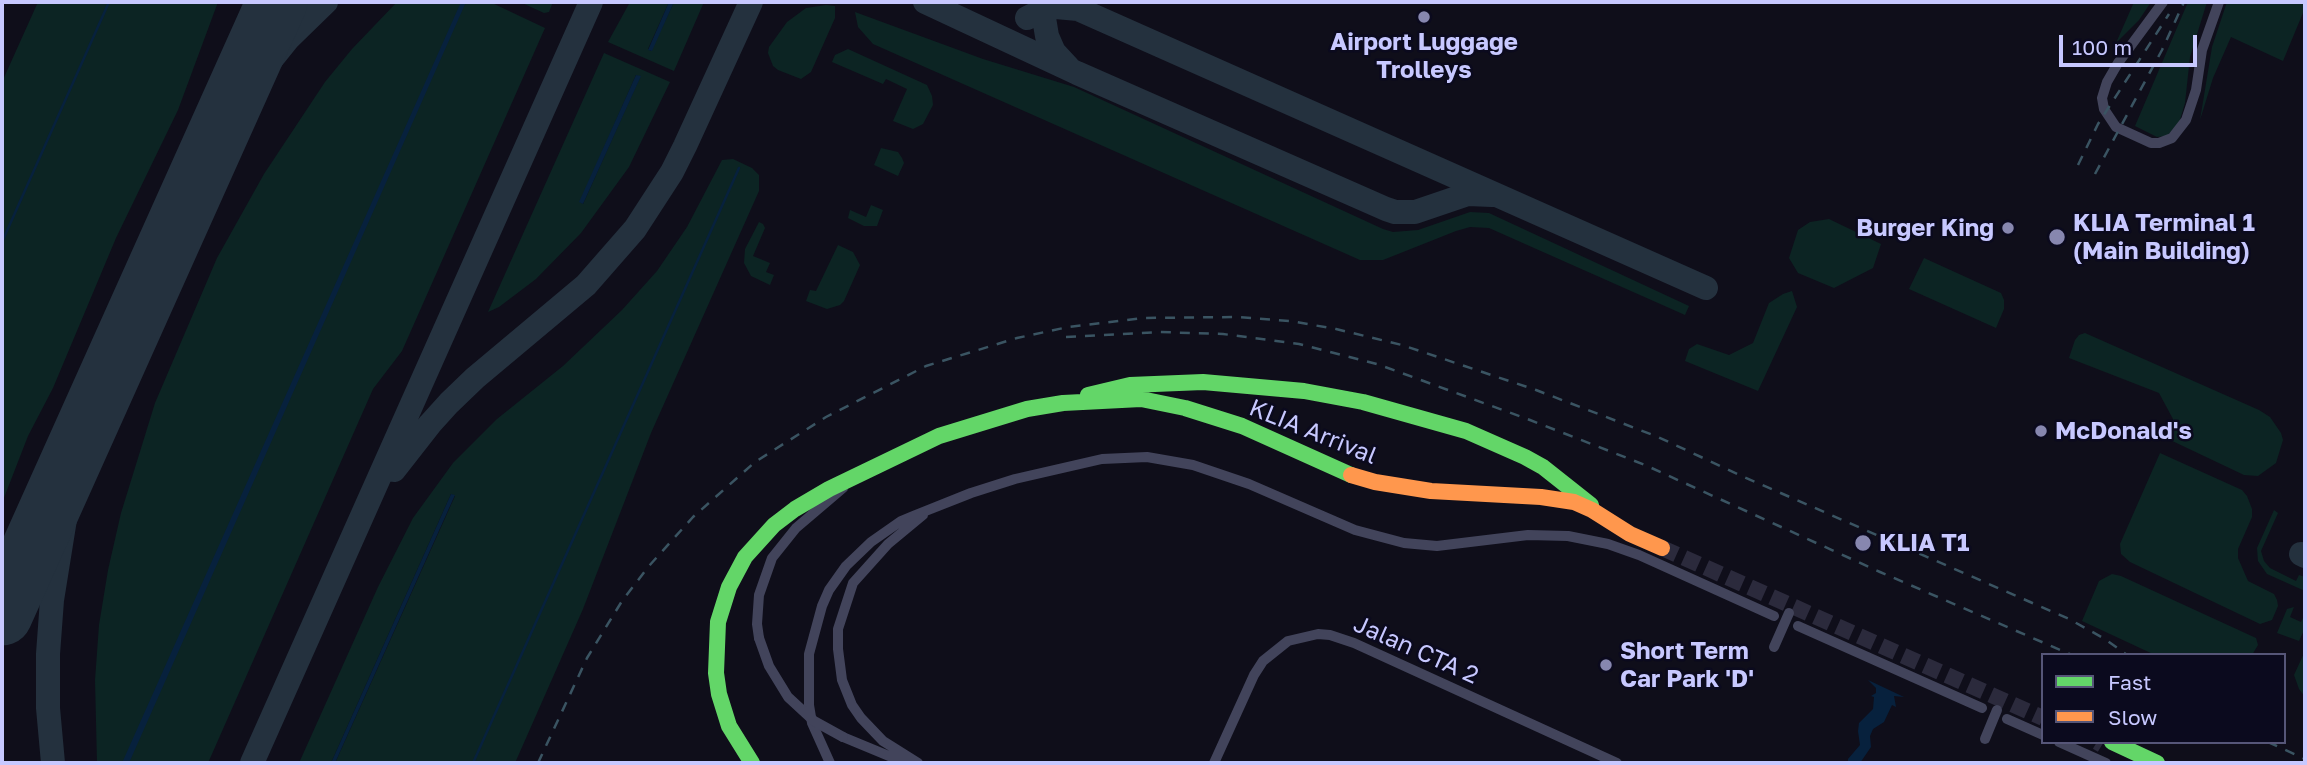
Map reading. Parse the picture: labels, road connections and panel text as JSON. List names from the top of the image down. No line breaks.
{"streets":{"main road":["KLIA Arrival"],"street":["Jalan CTA 2"]},"places":["Airport Luggage Trolleys","Burger King","KLIA Terminal 1 (Main Building)","McDonald's","KLIA T1","Short Term Car Park 'D'"],"legend":["Fast","Slow"],"scale_bar":"100 m"}
